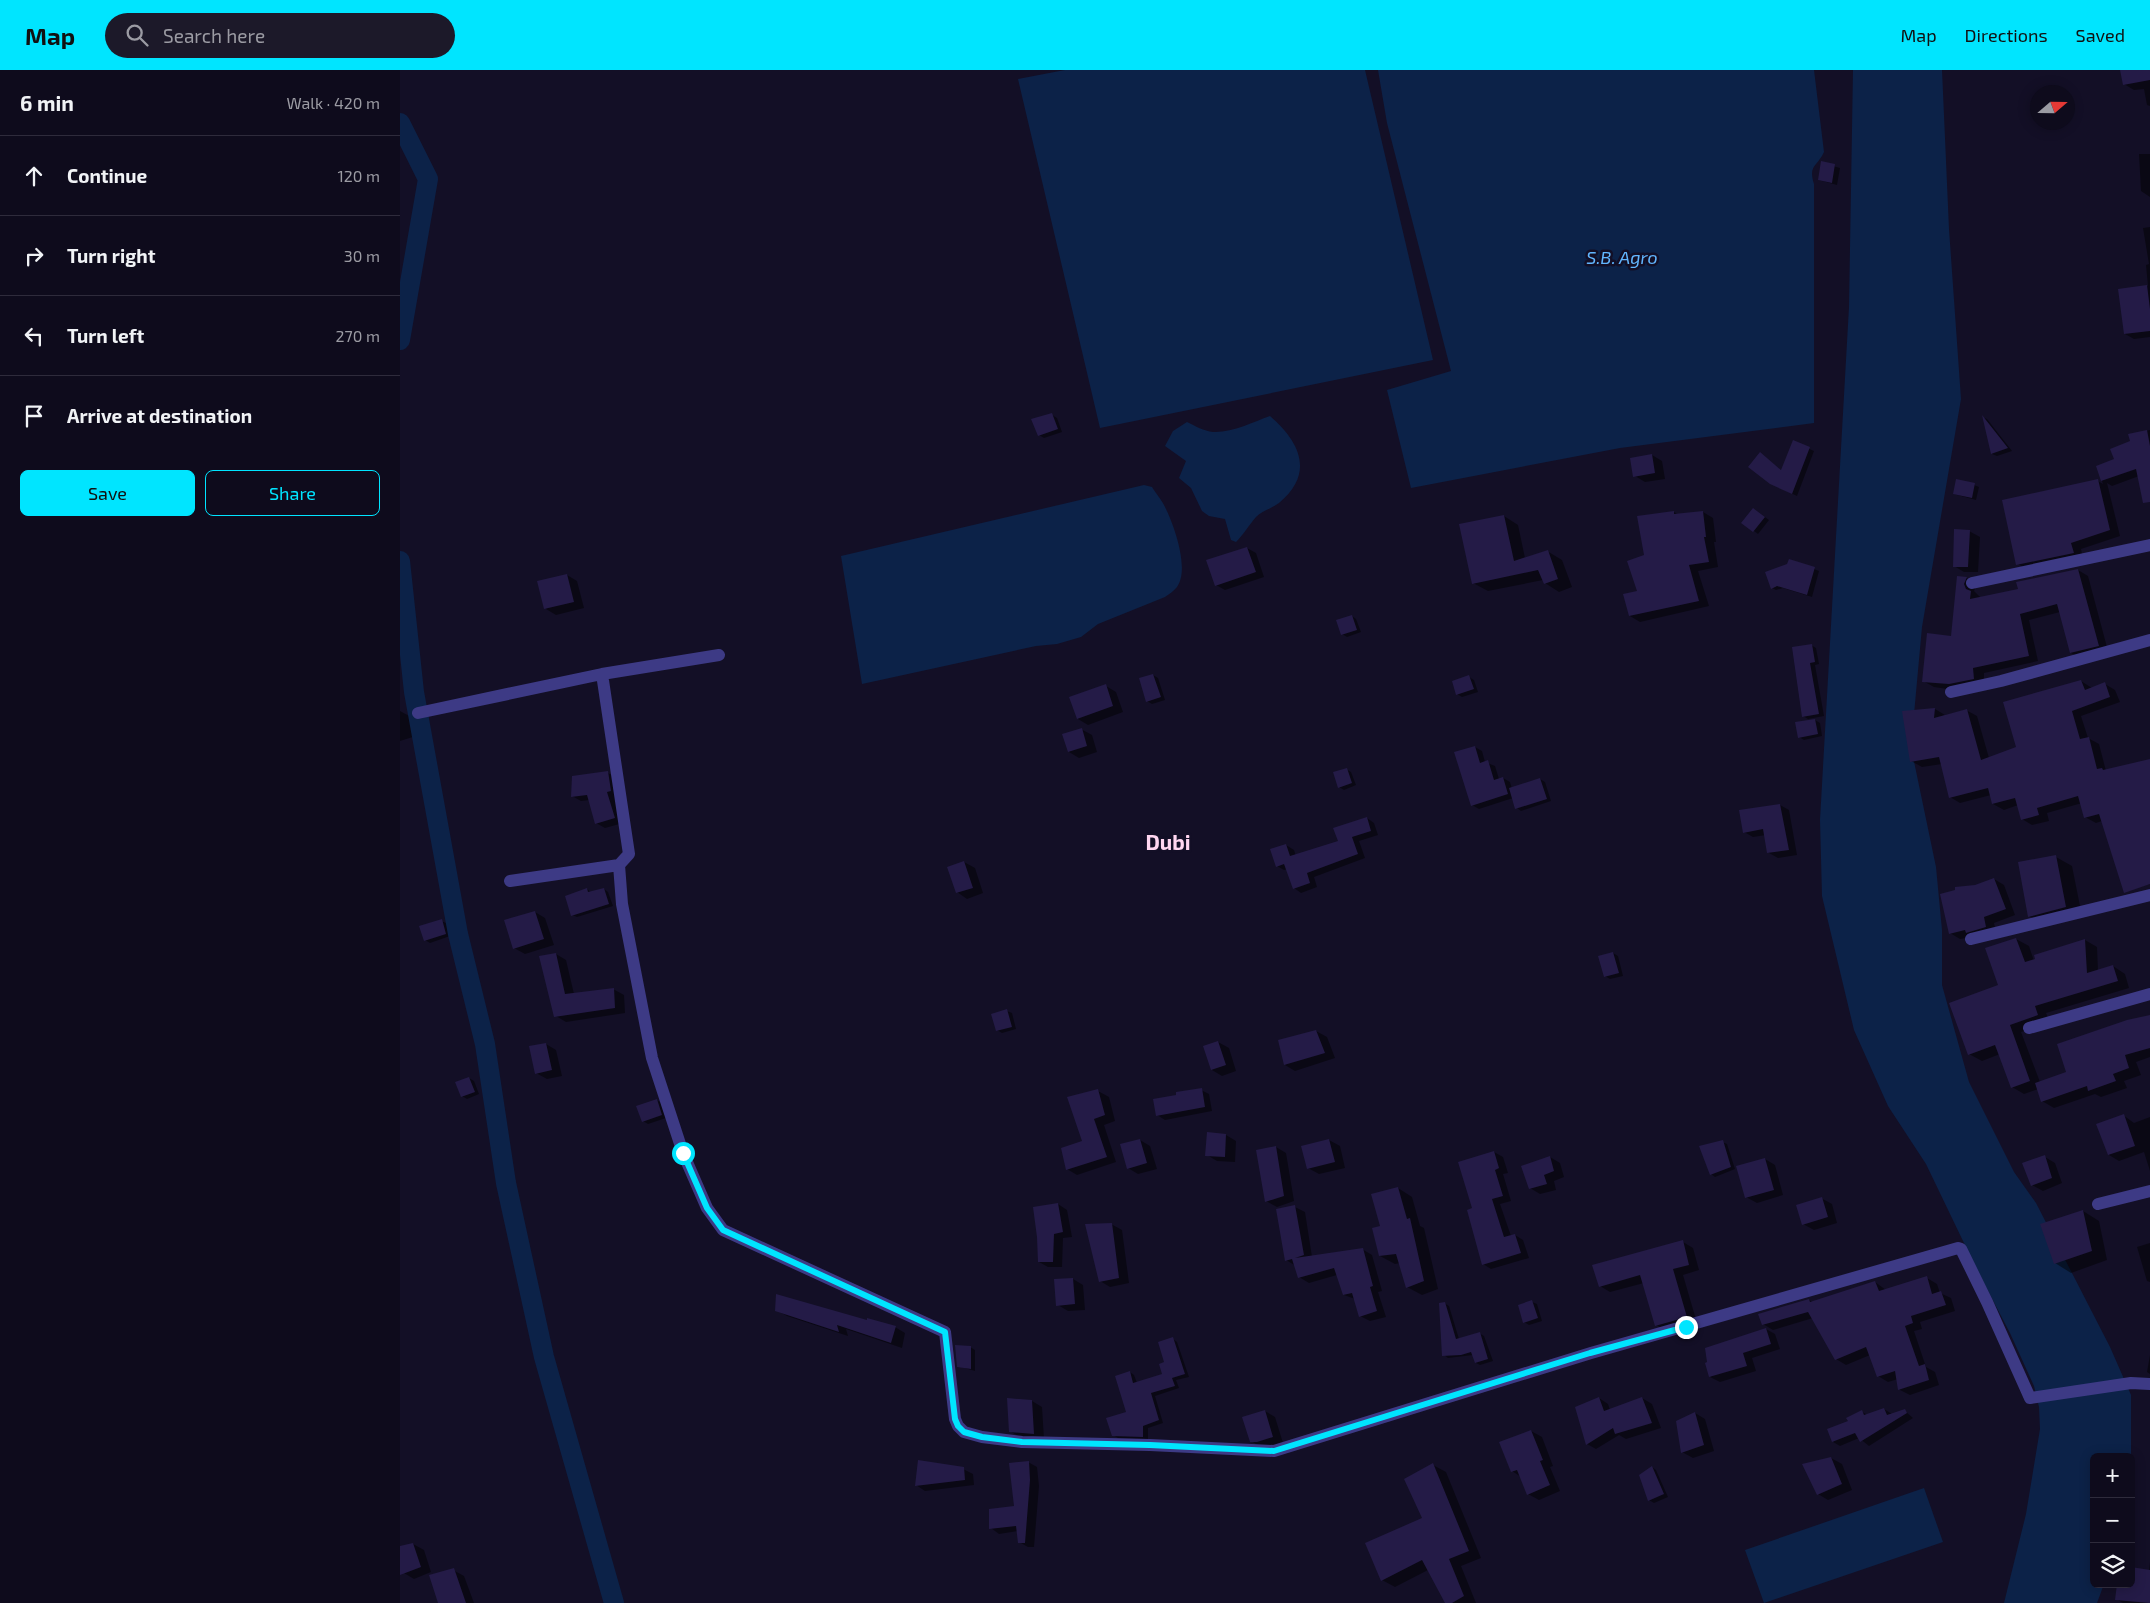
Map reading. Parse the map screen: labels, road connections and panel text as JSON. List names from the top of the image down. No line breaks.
{"districts":["Dubi"],"water":["S.B. Agro"],"north":"right","page":{"header":"Map","search":"Search here","nav":["Map","Directions","Saved"],"heading":["6 min","Walk · 420 m"],"list":[["Continue","120 m"],["Turn right","30 m"],["Turn left","270 m"],"Arrive at destination"],"buttons":["Save","Share"],"map_buttons":["+","−"]}}
